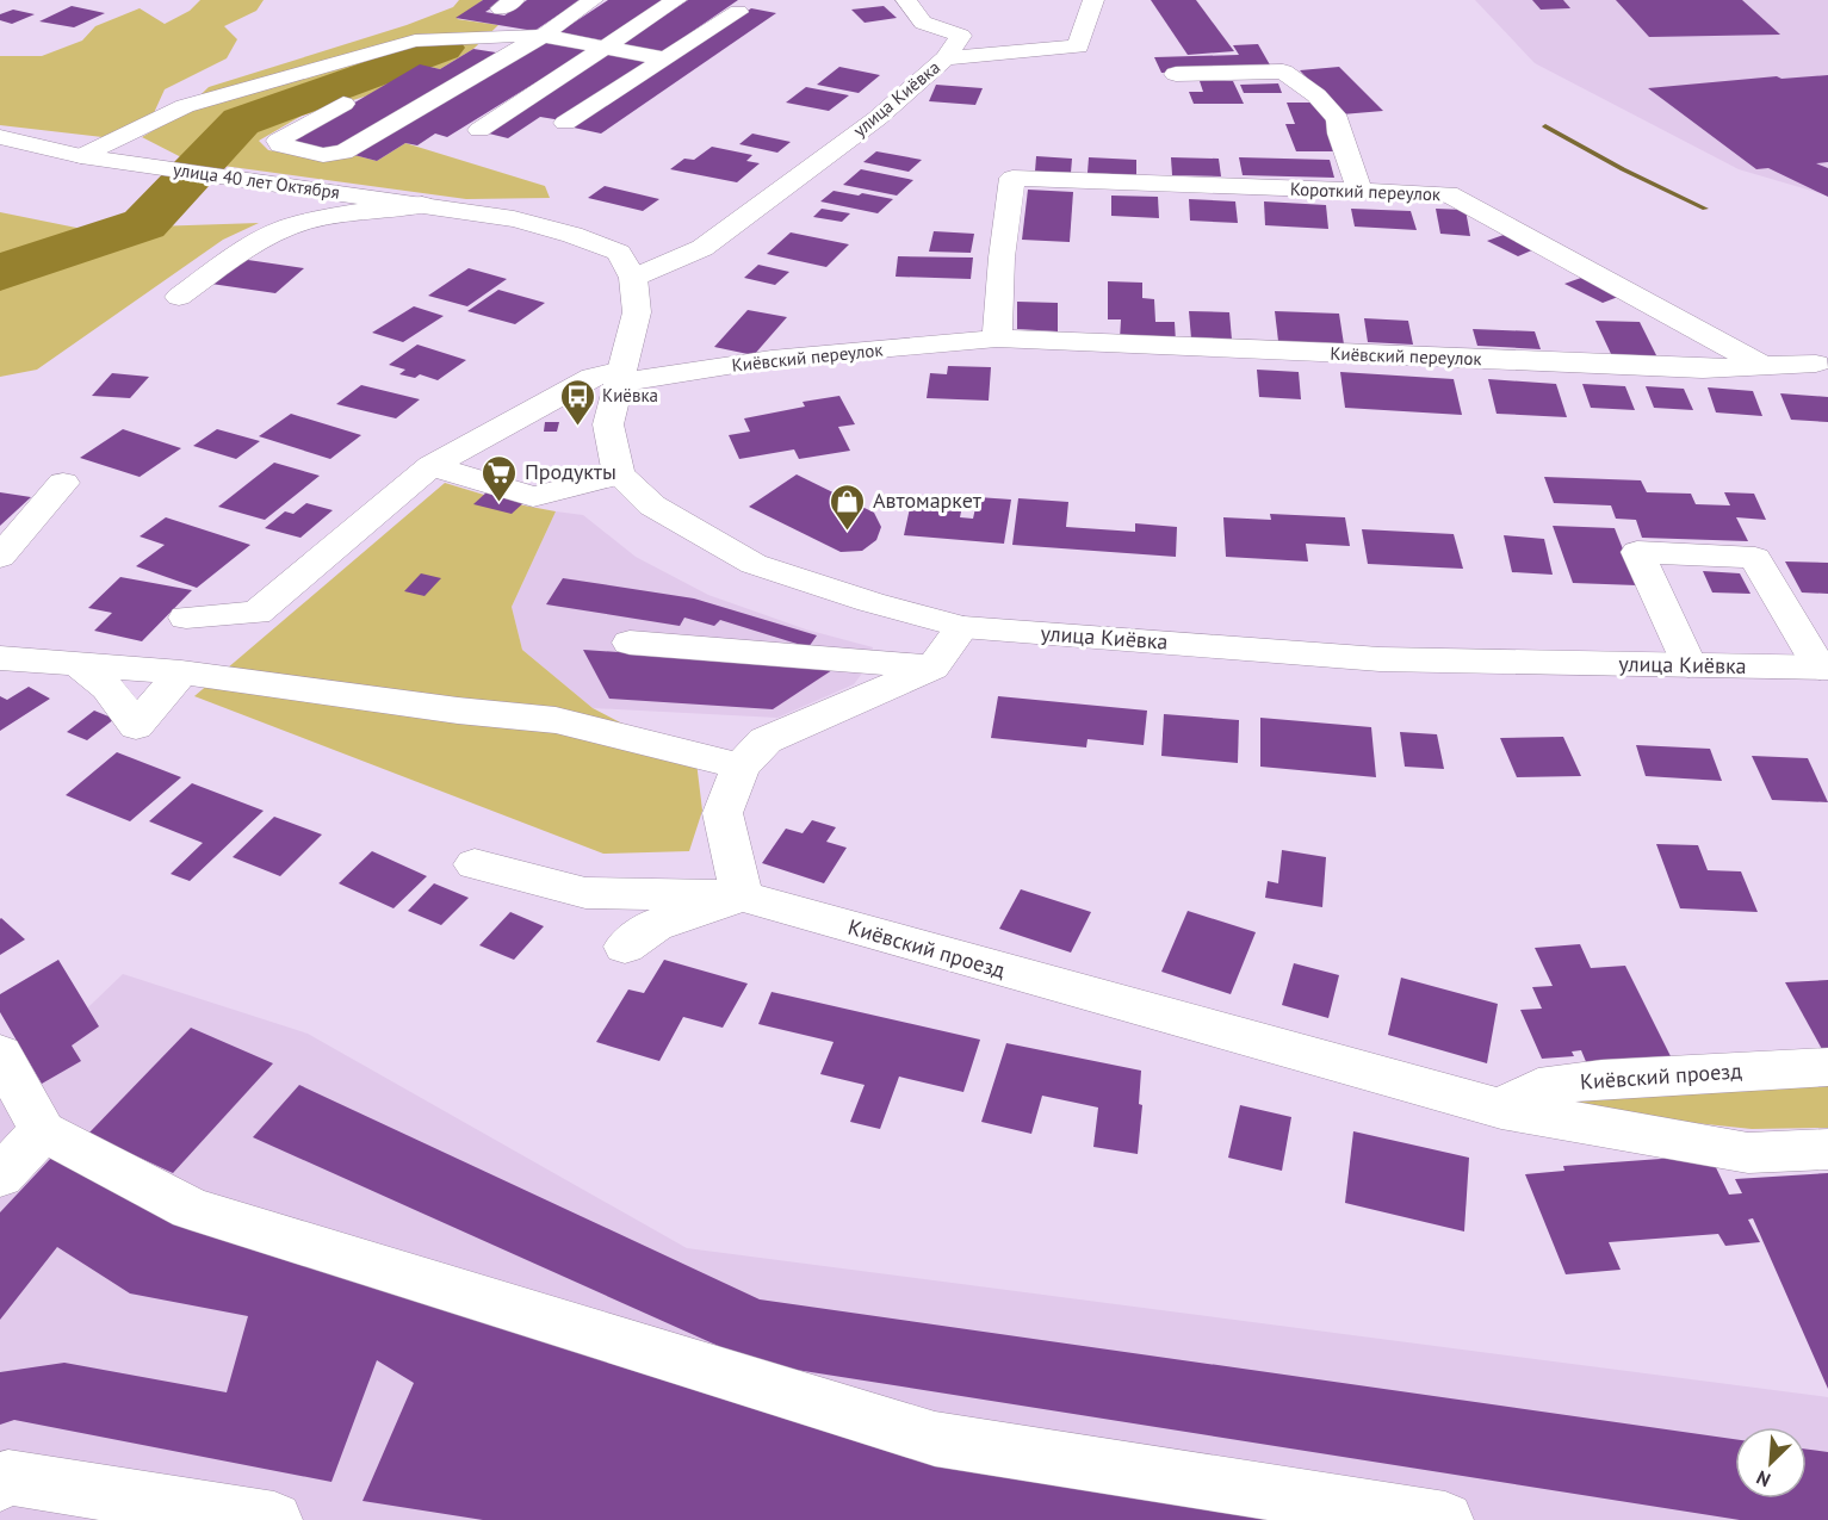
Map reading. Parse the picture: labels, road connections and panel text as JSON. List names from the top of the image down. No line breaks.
{"streets":{"street":["улица Киёвка","улица 40 лет Октября","Короткий переулок","Киёвский переулок","Киёвский проезд"]},"crossings":[["улица Киёвка","улица 40 лет Октября"],["Короткий переулок","Киёвский переулок"]],"places":{"bus stop":["Киёвка"],"supermarket":["Продукты"],"shop":["Автомаркет"]},"north":"bottom left"}
